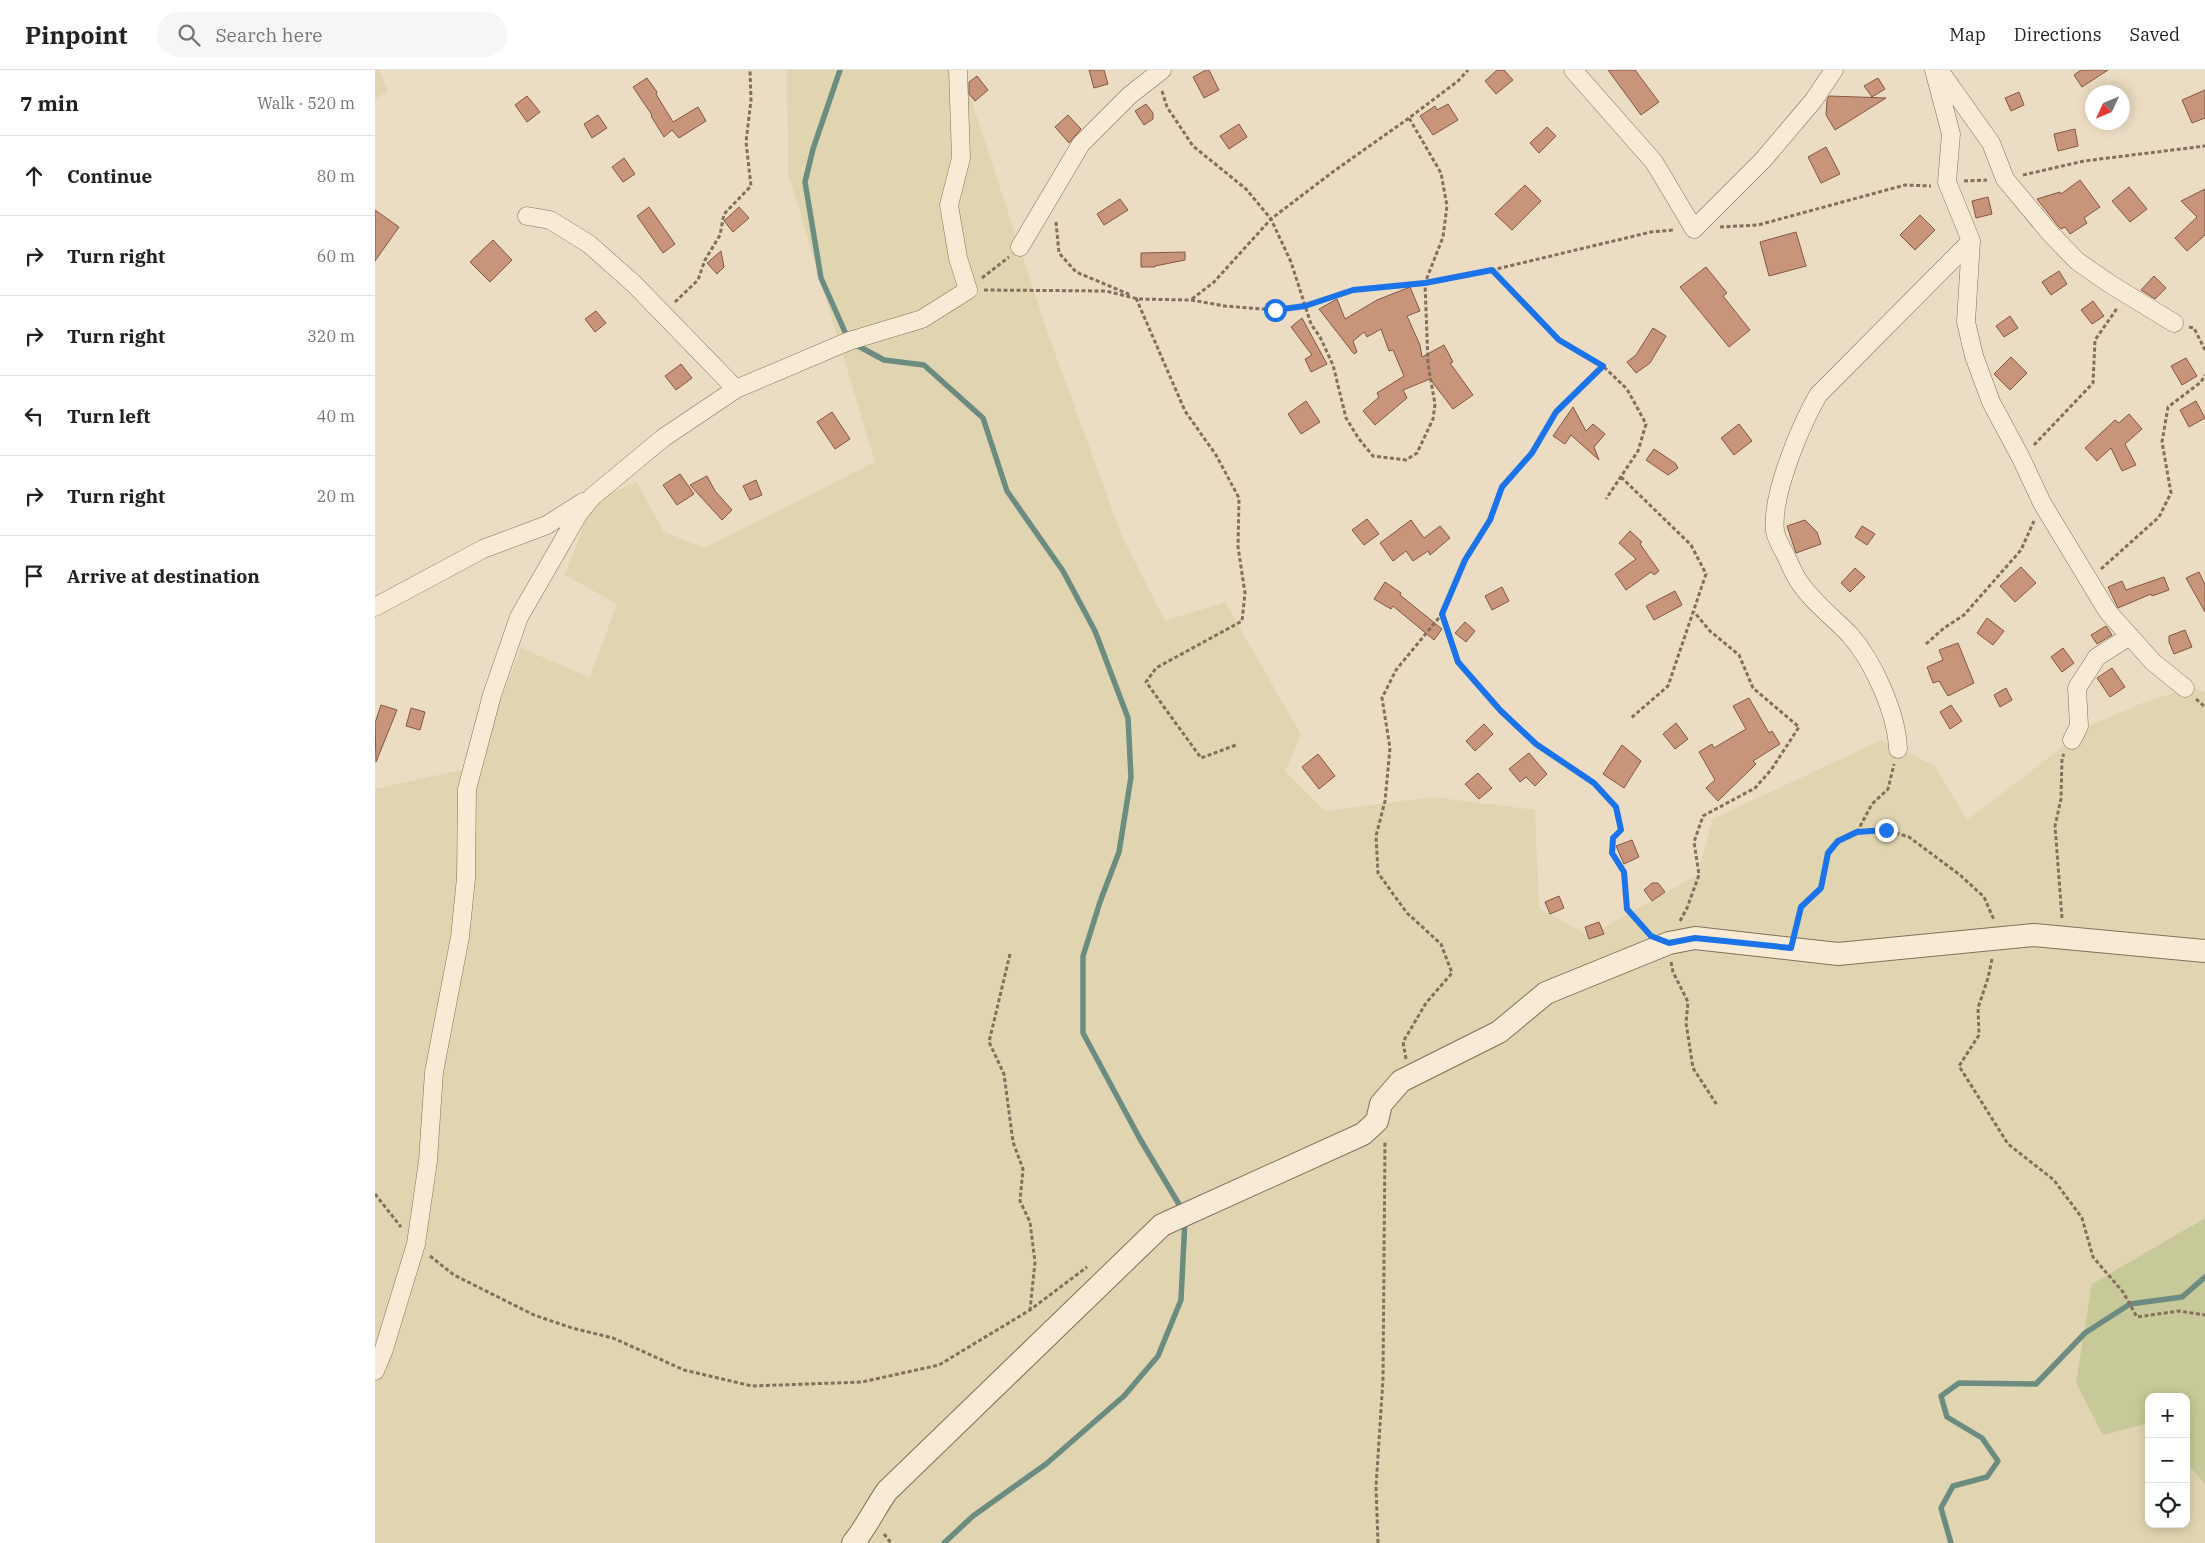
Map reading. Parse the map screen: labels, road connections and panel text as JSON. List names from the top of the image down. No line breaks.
{"north":"bottom left","page":{"header":"Pinpoint","search":"Search here","nav":["Map","Directions","Saved"],"heading":["7 min","Walk · 520 m"],"list":[["Continue","80 m"],["Turn right","60 m"],["Turn right","320 m"],["Turn left","40 m"],["Turn right","20 m"],"Arrive at destination"],"map_buttons":["+","−"]}}
